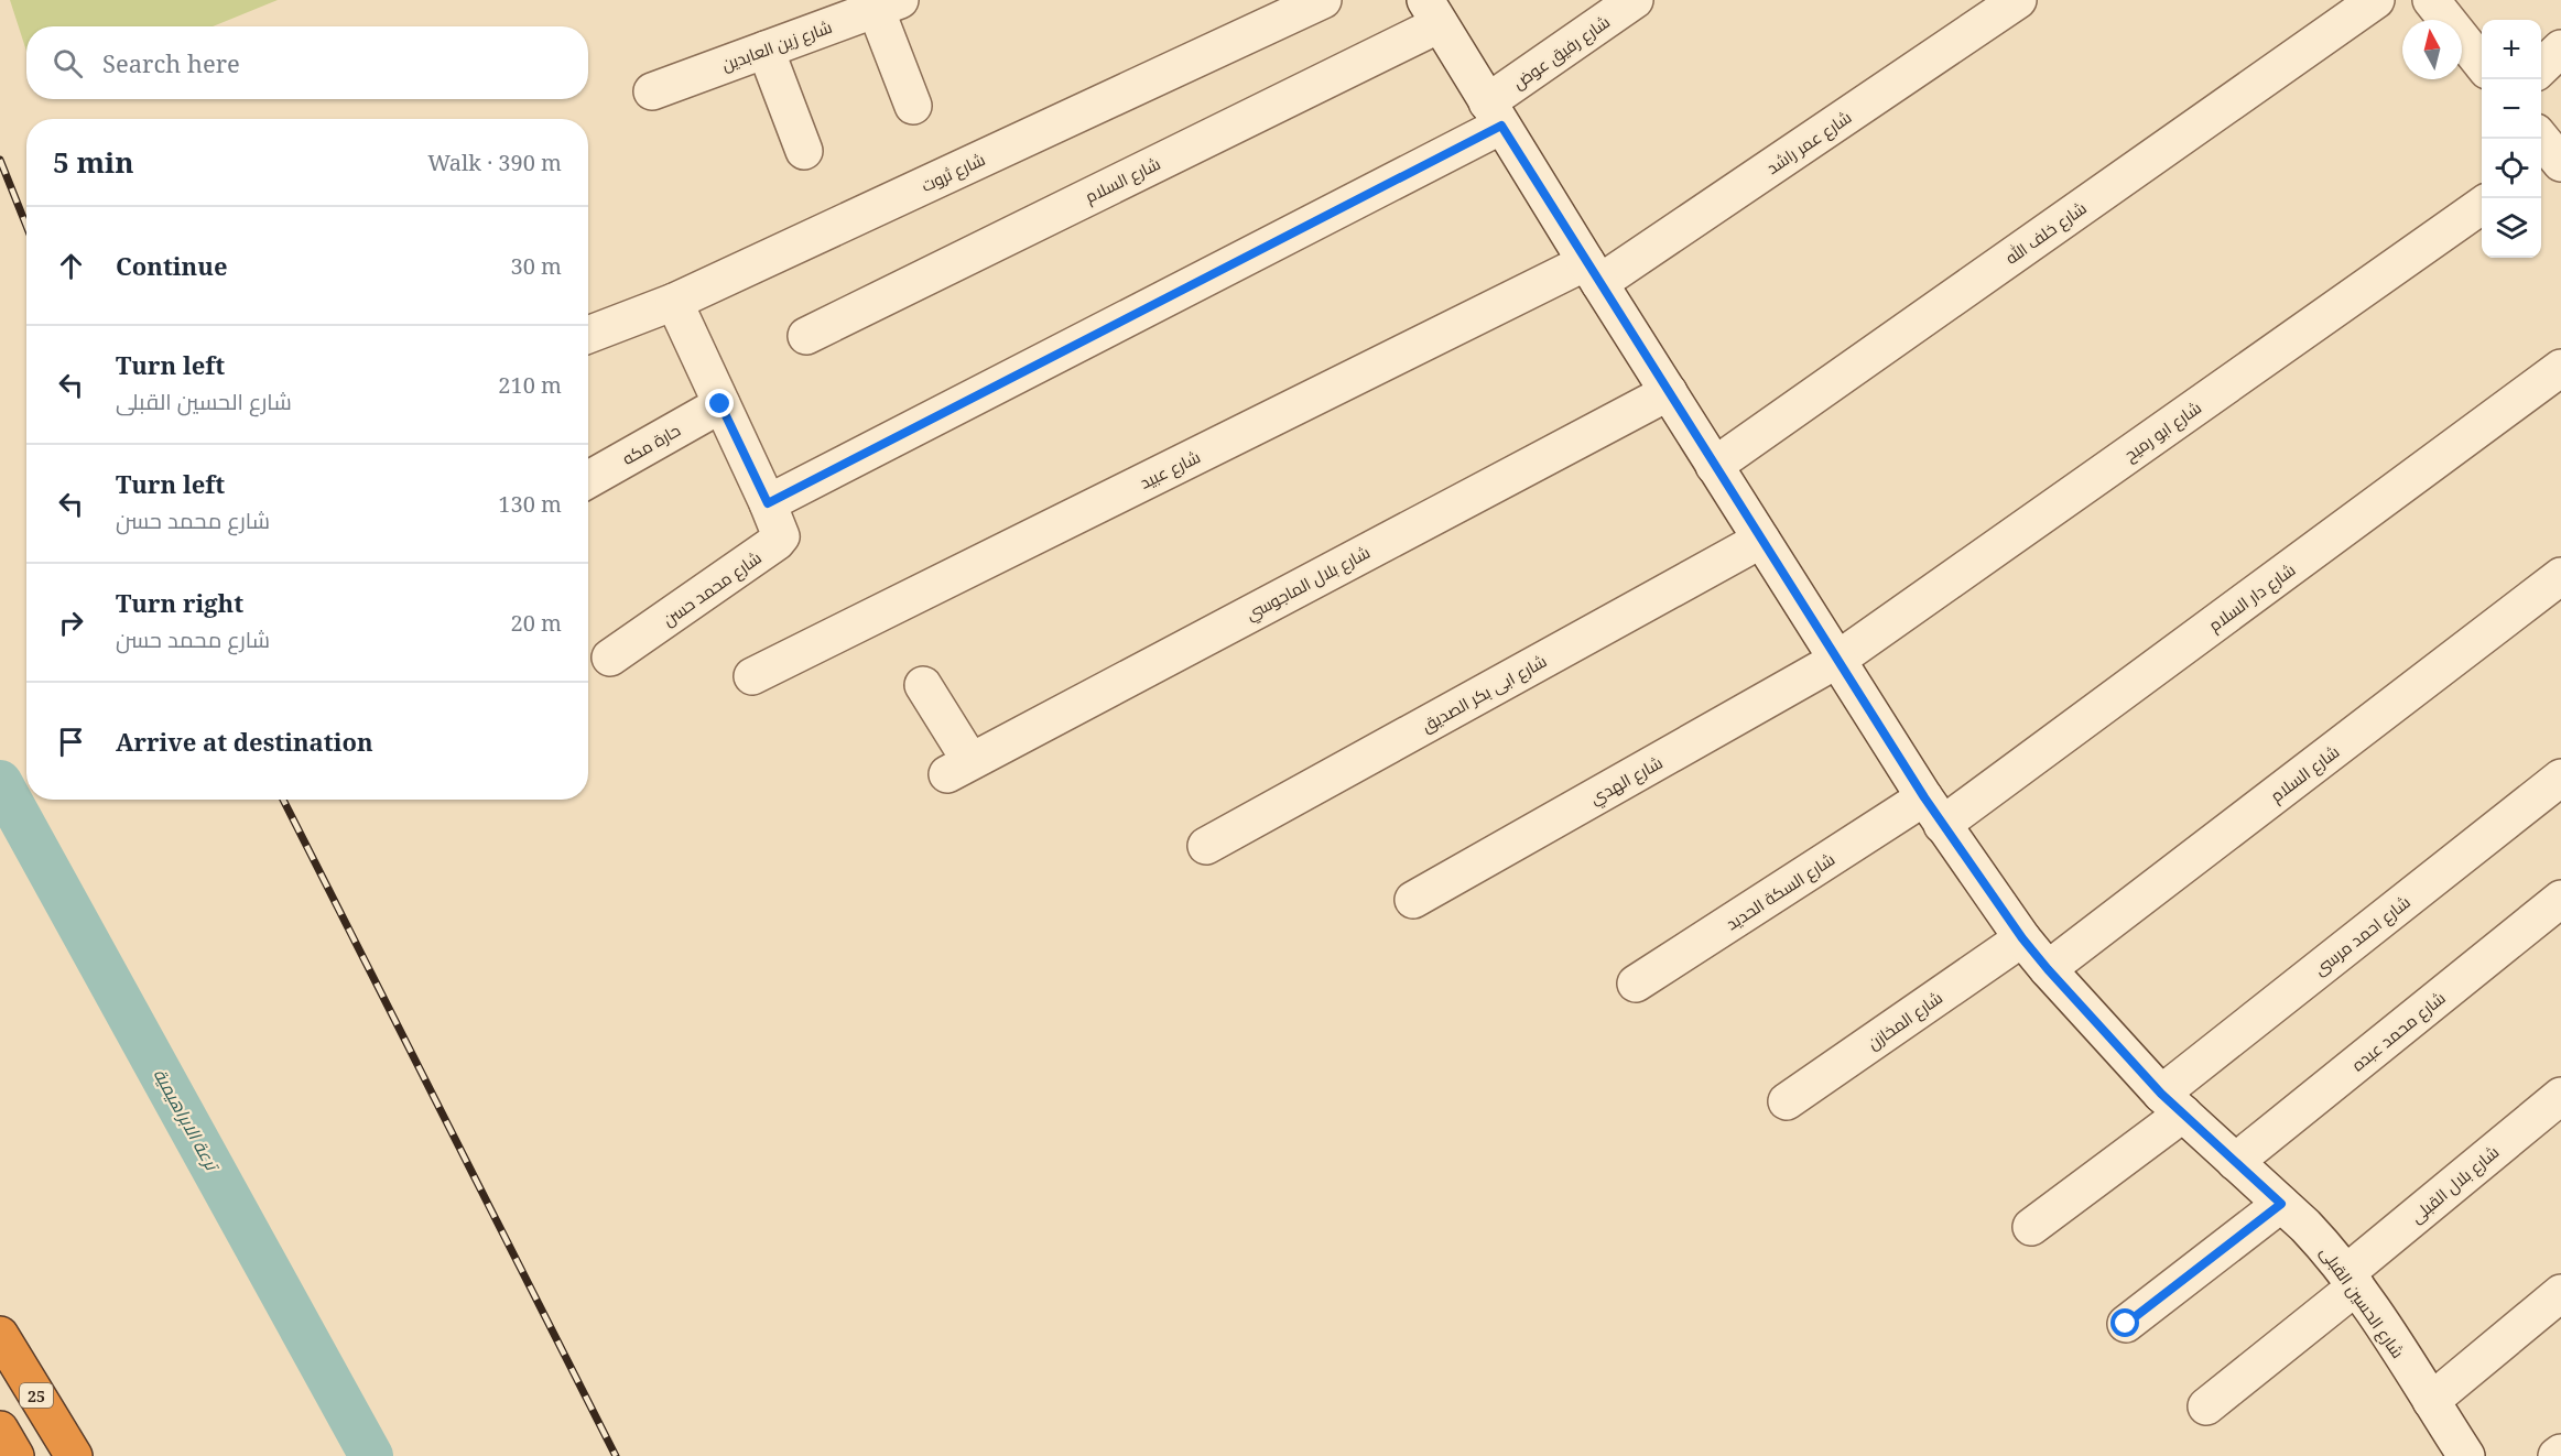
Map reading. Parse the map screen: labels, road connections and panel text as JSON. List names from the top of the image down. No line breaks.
{"streets":{"highway":["25"],"street":["شارع زين العابدين","شارع رفيق عوض","شارع عمر راشد","شارع ثروت","شارع السلام","شارع خلف الله","شارع ابو رميح","حارة مكه","شارع عبيد","شارع بلال الماجوسي","شارع محمد حسن","شارع دار السلام","شارع ابى بكر الصديق","شارع الهدي","شارع السكة الحديد","شارع احمد مرسى","شارع المخازن","شارع محمد عبده","شارع بلال القبلى","شارع الحسين القبلى"]},"crossings":[["شارع رفيق عوض","شارع الحسين القبلى"],["شارع عمر راشد","شارع عبيد"],["شارع عمر راشد","شارع الحسين القبلى"],["شارع ثروت","شارع محمد حسن"],["شارع السلام","شارع الحسين القبلى"],["شارع خلف الله","شارع الحسين القبلى"],["شارع ابو رميح","شارع الهدي"],["شارع ابو رميح","شارع الحسين القبلى"],["حارة مكه","شارع محمد حسن"],["شارع عبيد","شارع الحسين القبلى"],["شارع بلال الماجوسي","شارع الحسين القبلى"],["شارع دار السلام","شارع السكة الحديد"],["شارع دار السلام","شارع الحسين القبلى"],["شارع ابى بكر الصديق","شارع الحسين القبلى"],["شارع الهدي","شارع الحسين القبلى"],["شارع السكة الحديد","شارع الحسين القبلى"],["شارع احمد مرسى","شارع الحسين القبلى"],["شارع المخازن","شارع الحسين القبلى"],["شارع محمد عبده","شارع الحسين القبلى"],["شارع بلال القبلى","شارع الحسين القبلى"]],"water":["ترعة الابراهيمية"],"north":"top","page":{"map_buttons":["+","−"],"search":"Search here","heading":["5 min","Walk · 390 m"],"list":[["Continue","30 m"],["Turn left","شارع الحسين القبلى","210 m"],["Turn left","شارع محمد حسن","130 m"],["Turn right","شارع محمد حسن","20 m"],"Arrive at destination"]}}
